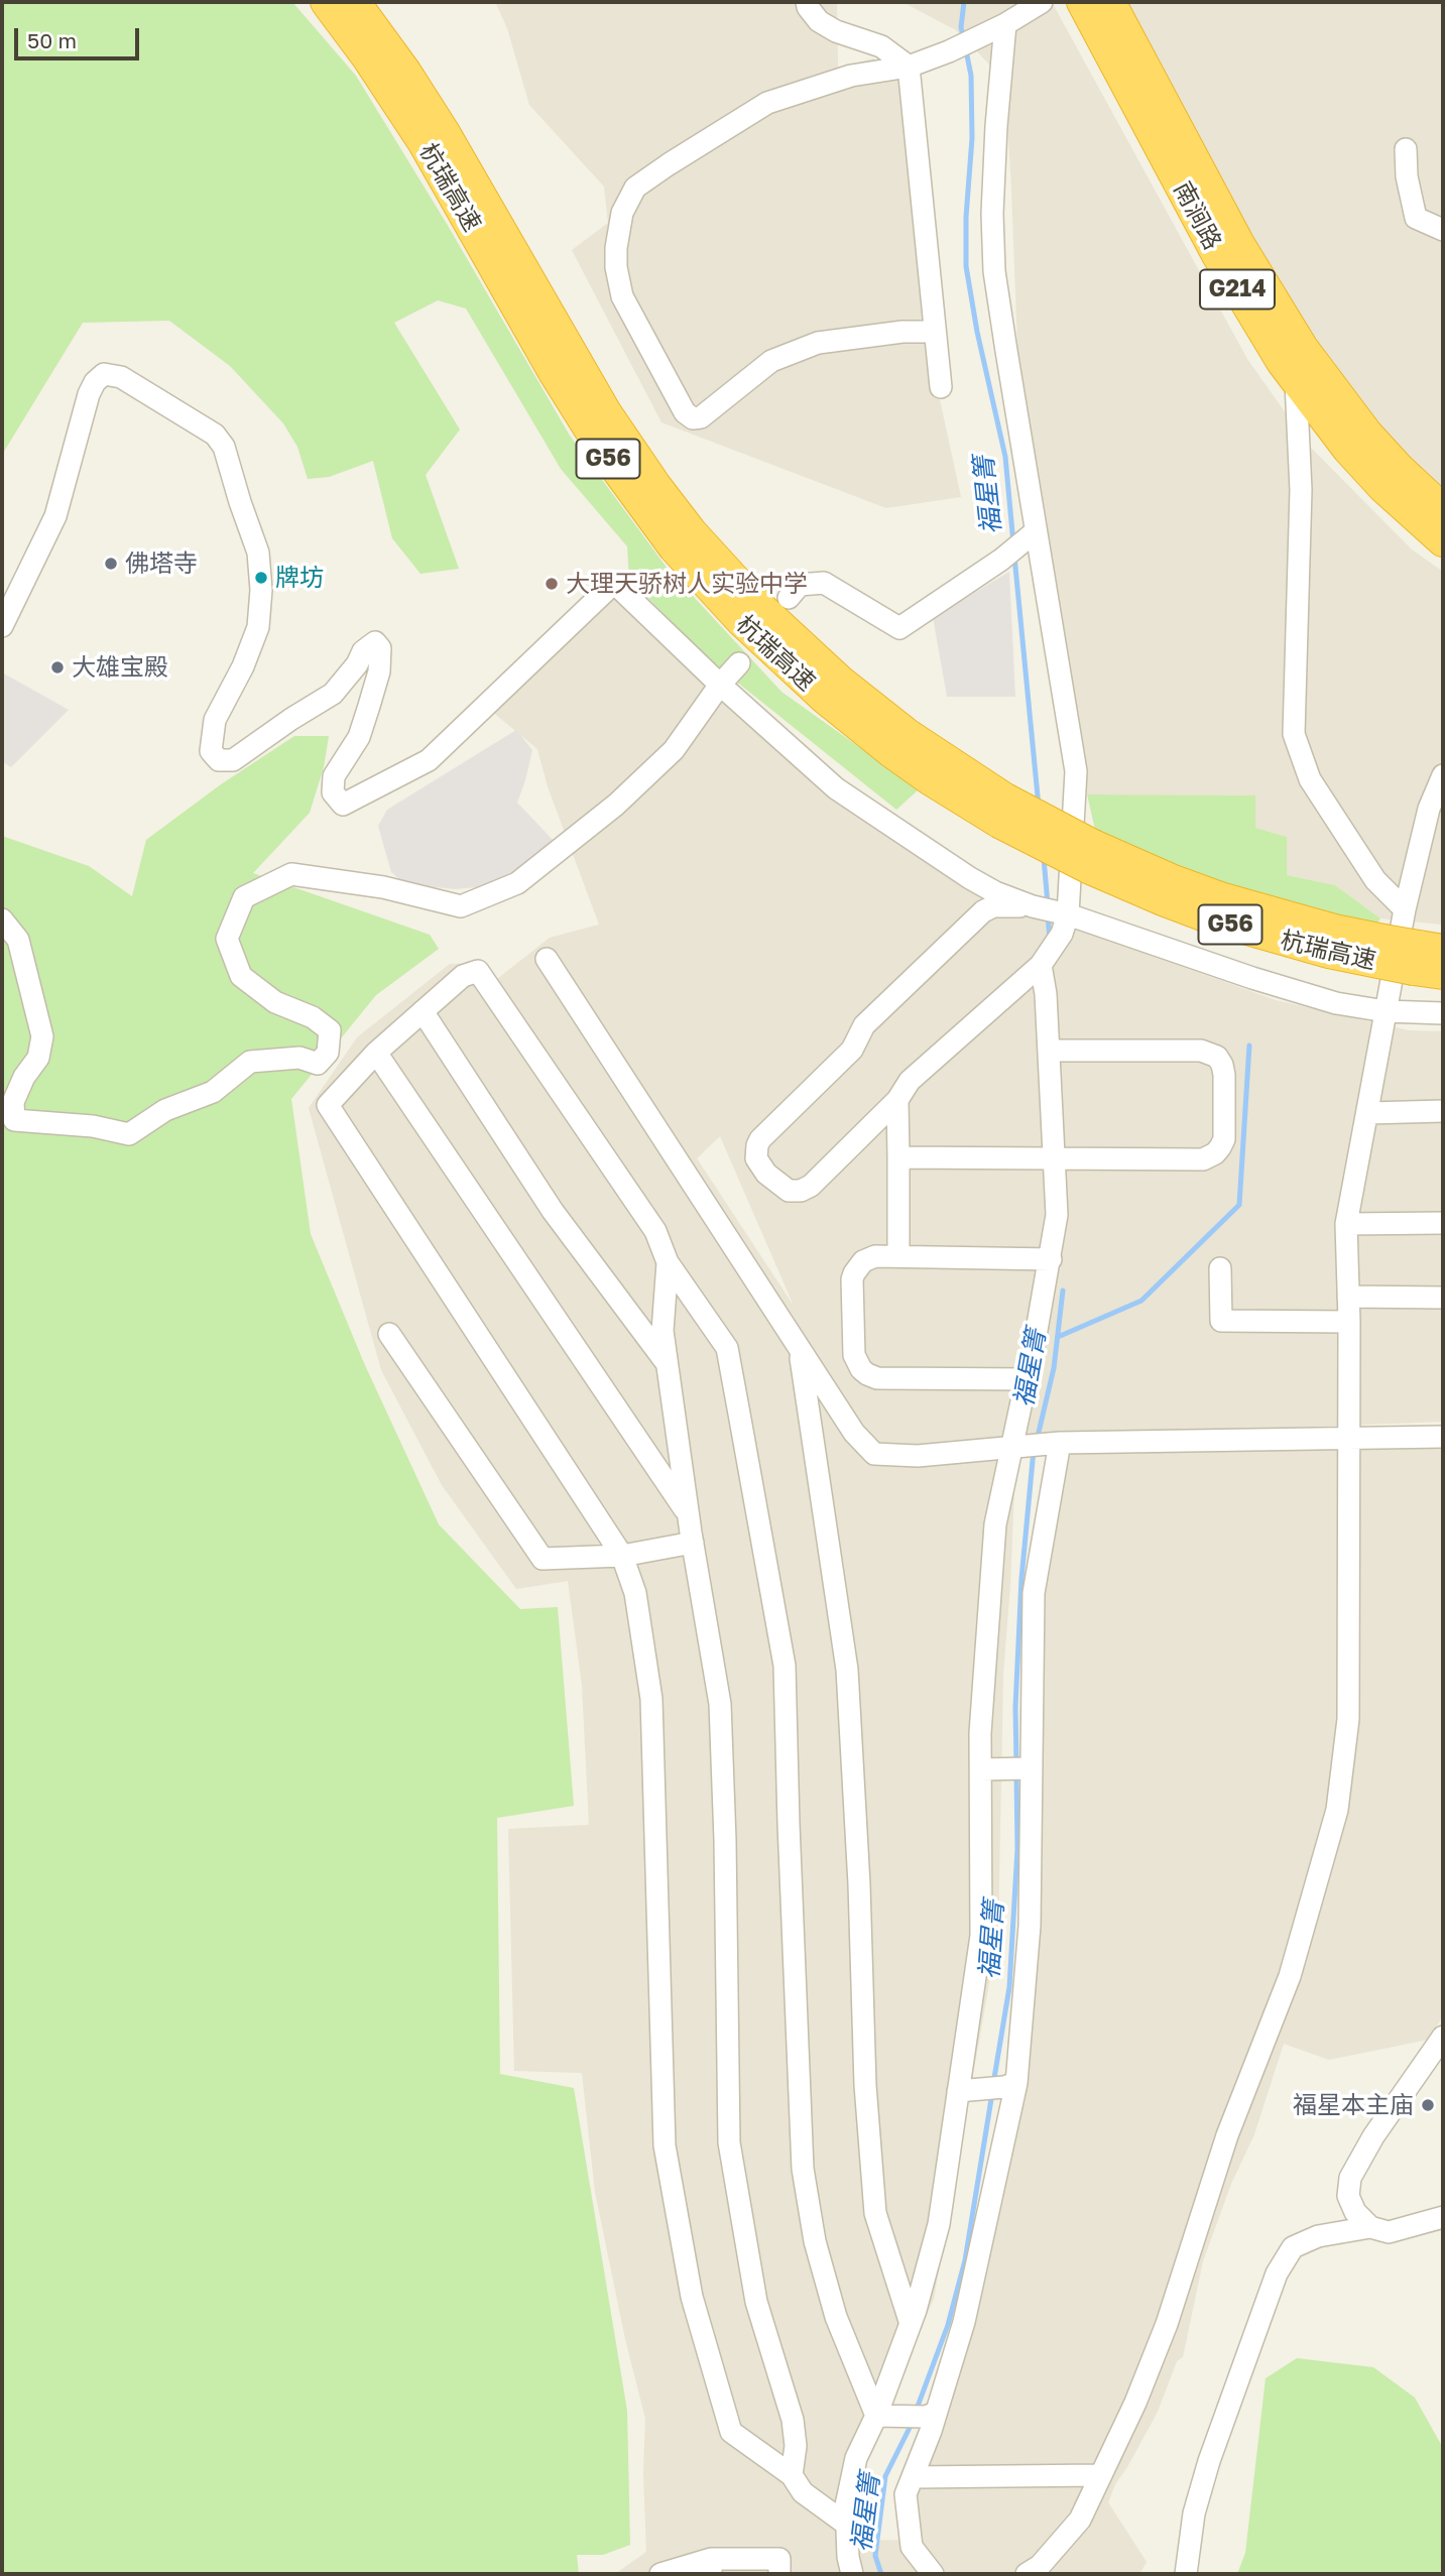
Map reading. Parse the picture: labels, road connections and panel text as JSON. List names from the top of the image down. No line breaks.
{"streets":{"highway":["杭瑞高速","南涧路","G214","G56"]},"water":["福星箐"],"places":["佛塔寺","牌坊","大理天骄树人实验中学","大雄宝殿","福星本主庙"],"scale_bar":"50 m"}
